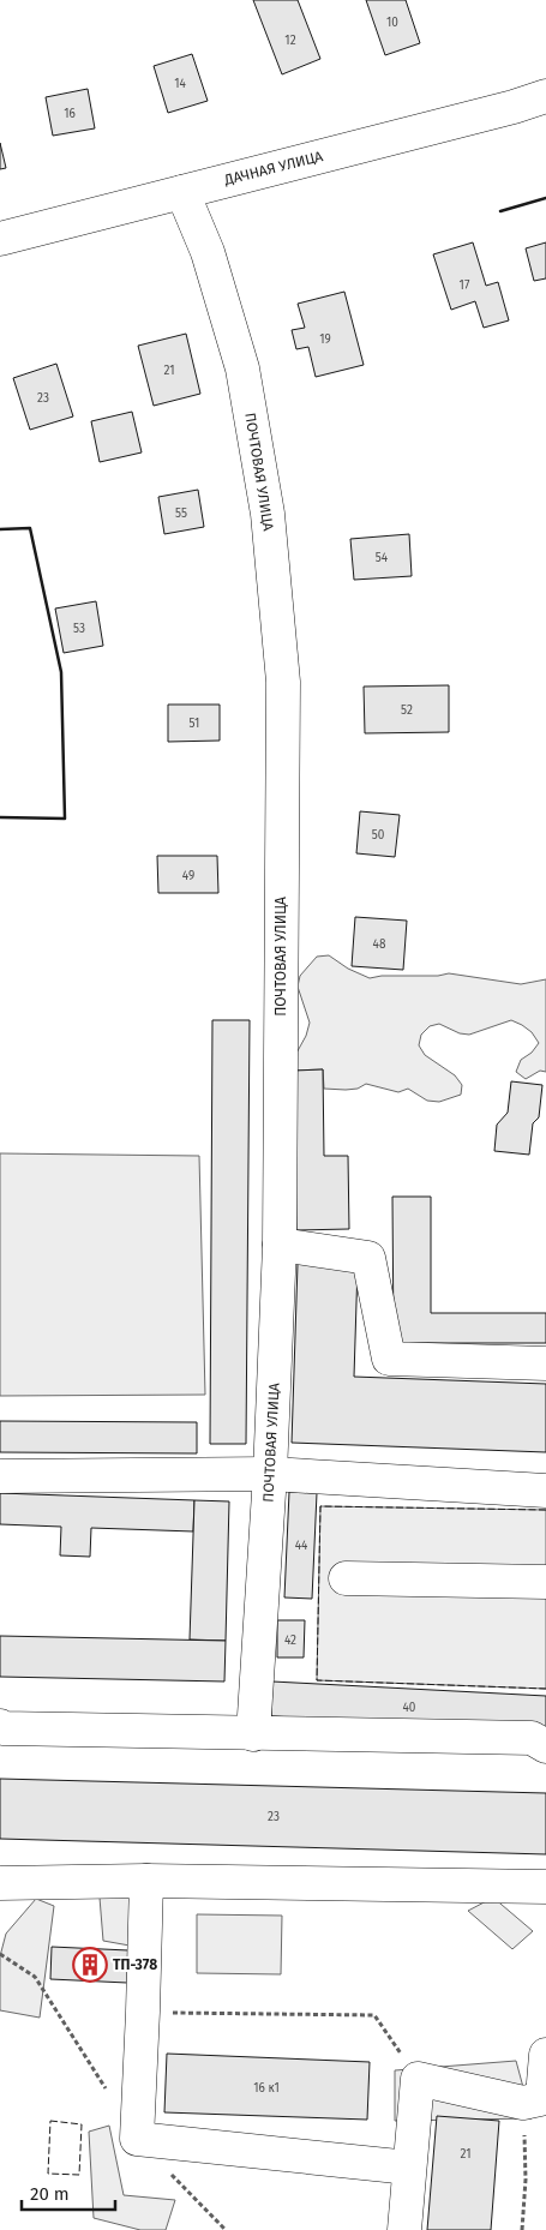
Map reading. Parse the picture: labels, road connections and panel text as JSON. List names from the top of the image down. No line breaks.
{"streets":{"street":["ДАЧНАЯ УЛИЦА","ПОЧТОВАЯ УЛИЦА"]},"crossings":[["ДАЧНАЯ УЛИЦА","ПОЧТОВАЯ УЛИЦА"]],"places":{"building":["ТП-378"]},"house_numbers":["10","12","14","16","17","19","21","23","55","54","53","52","51","50","49","48","44","42","40","23","16 к1","21"],"scale_bar":"20 m"}
